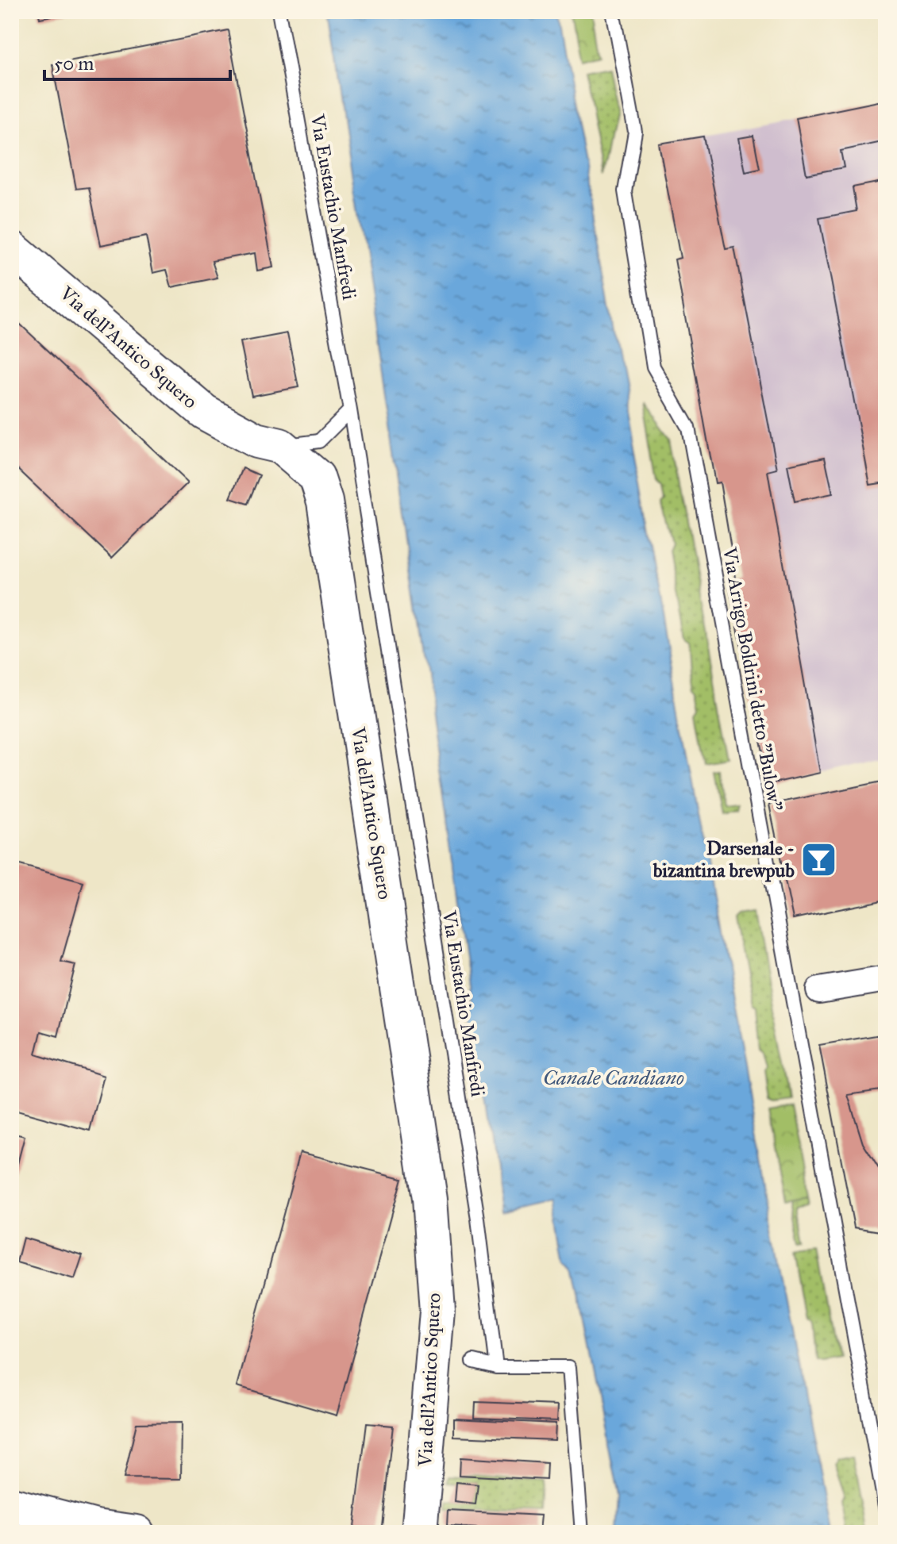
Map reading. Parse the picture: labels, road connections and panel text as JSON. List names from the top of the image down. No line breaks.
{"streets":{"street":["Via dell'Antico Squero"],"lane":["Via Eustachio Manfredi","Via Arrigo Boldrini detto \"Bulow\""]},"water":["Canale Candiano"],"places":{"bar":["Darsenale - bizantina brewpub"]},"scale_bar":"50 m"}
